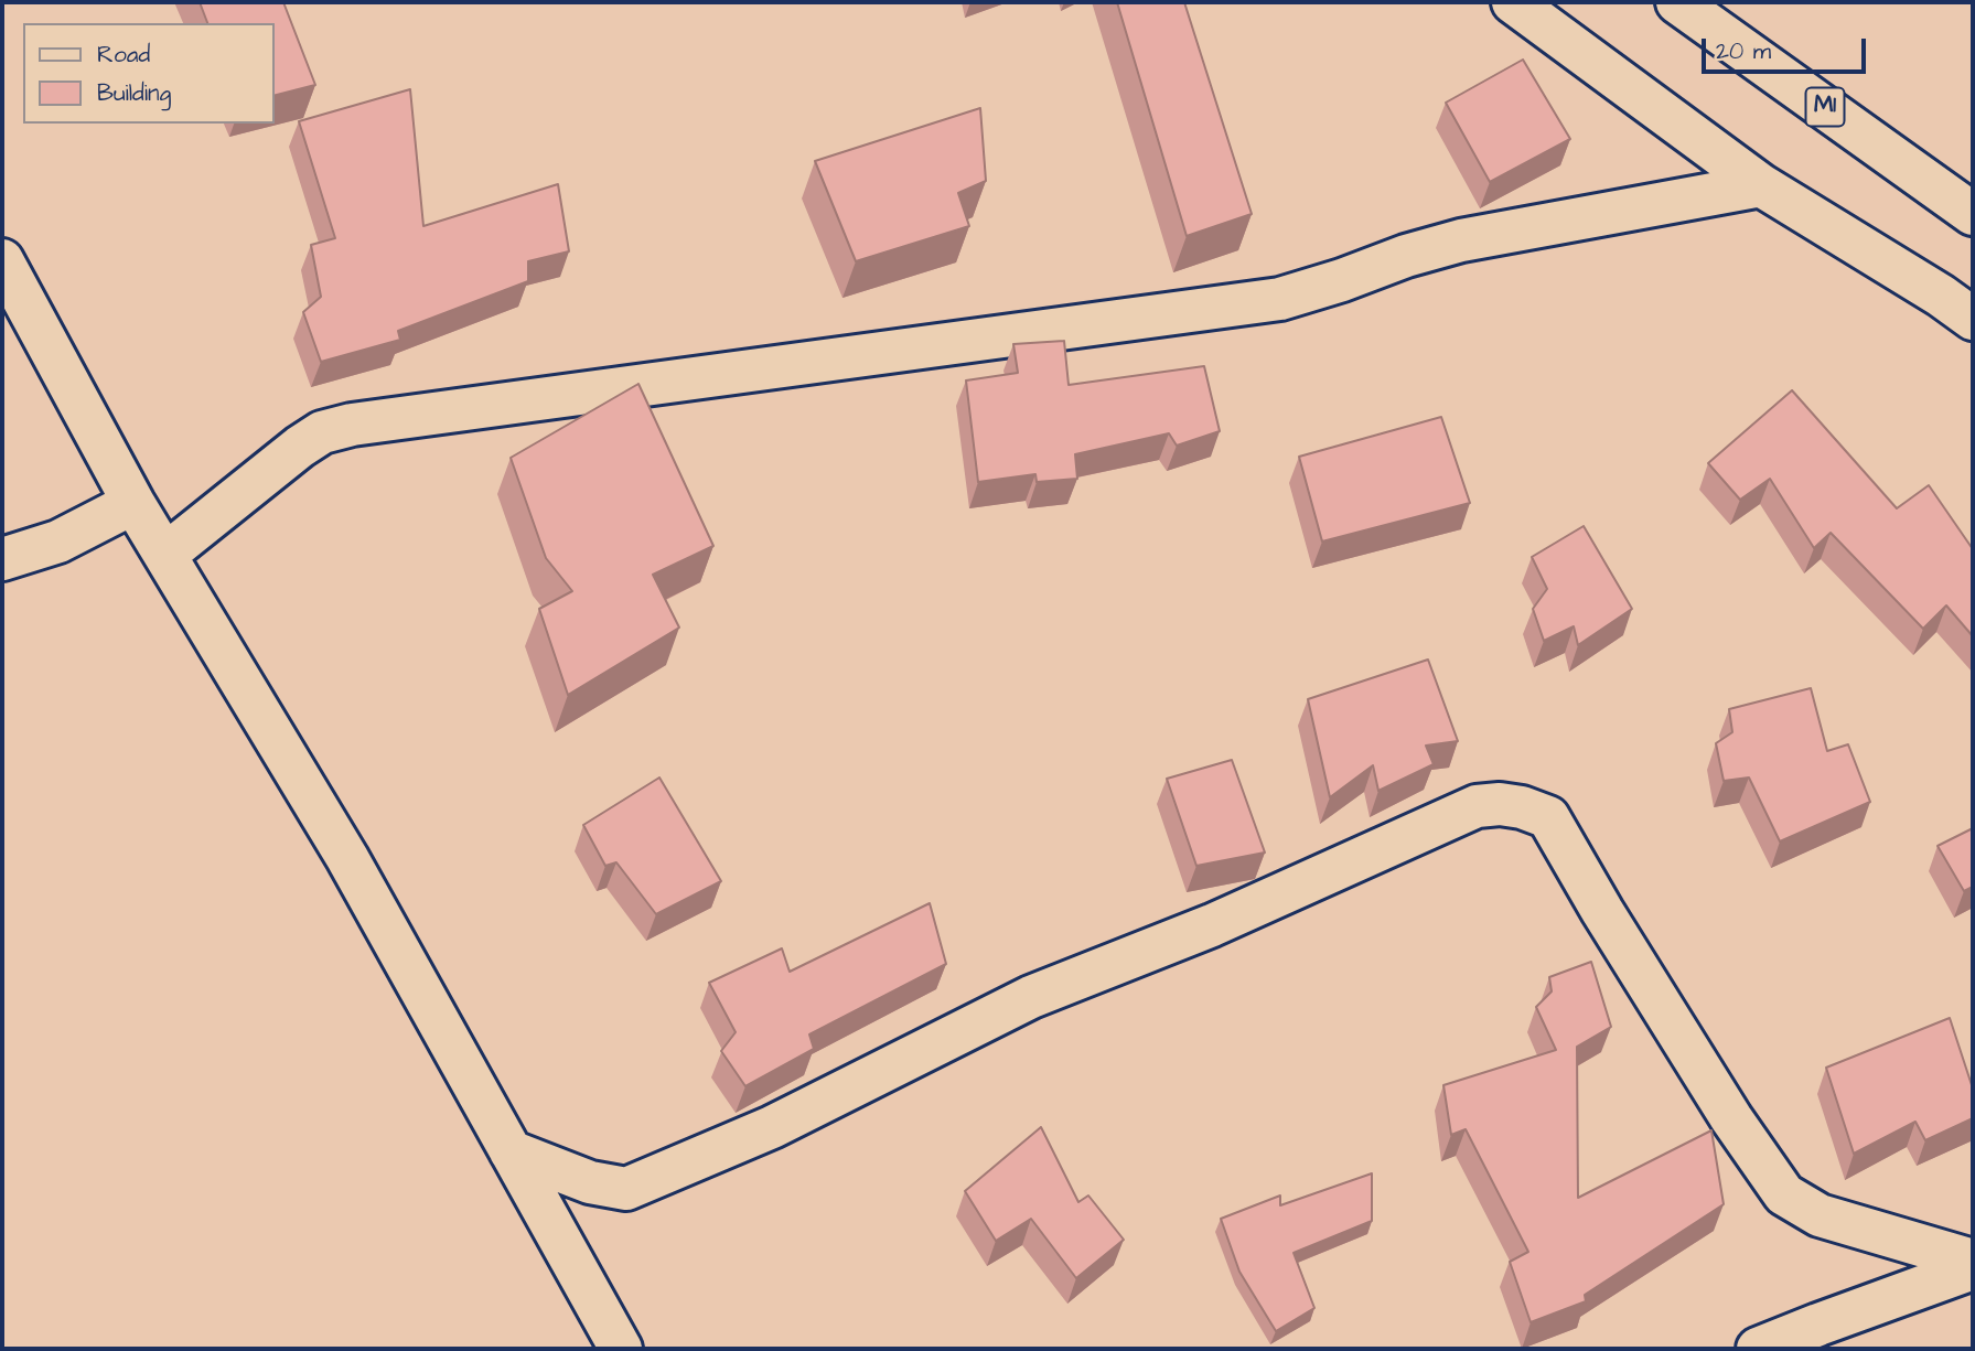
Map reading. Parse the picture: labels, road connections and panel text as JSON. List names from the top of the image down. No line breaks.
{"streets":{"street":["M1"]},"legend":["Road","Building"],"scale_bar":"20 m"}
